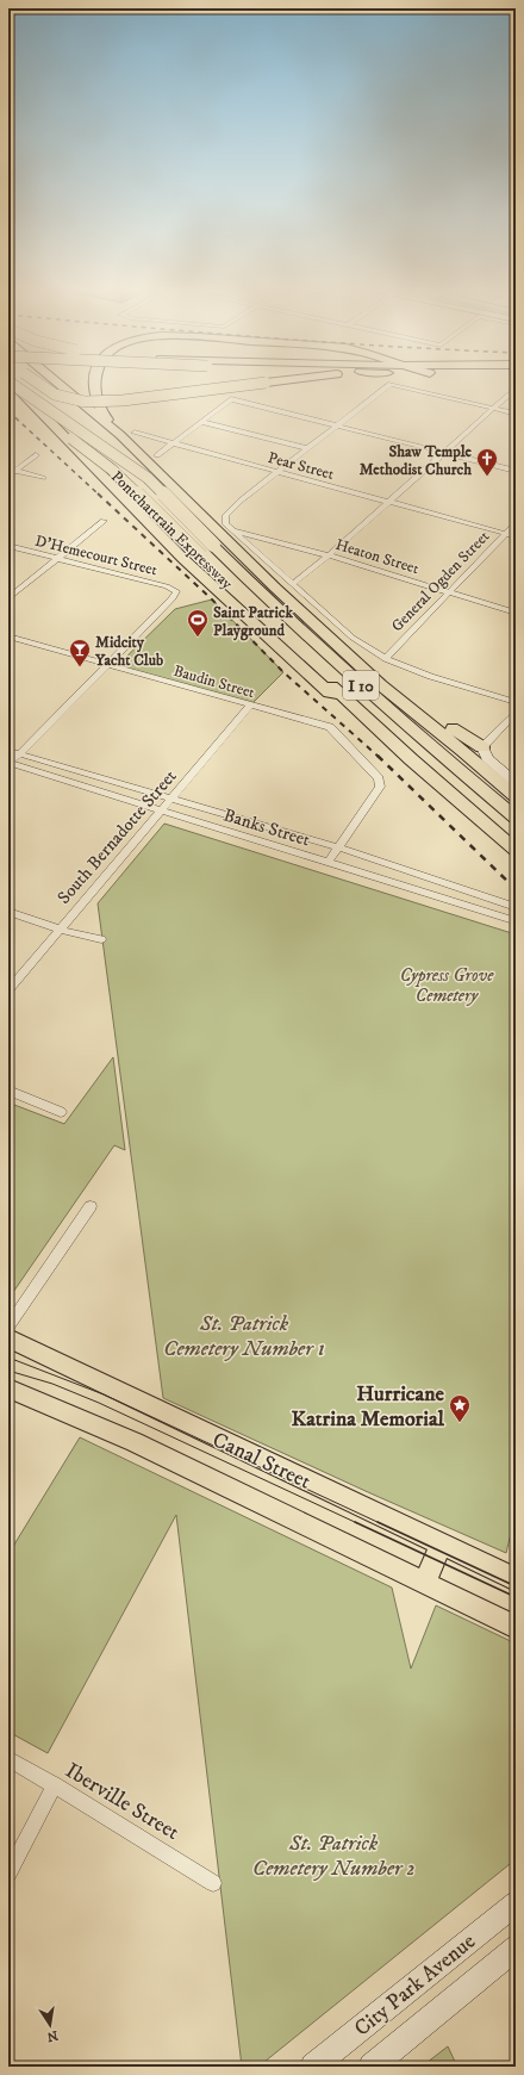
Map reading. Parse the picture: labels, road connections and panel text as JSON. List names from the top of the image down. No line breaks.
{"streets":{"highway":["Pontchartrain Expressway","I 10"],"main road":["Canal Street"],"street":["Pear Street","D'Hemecourt Street","Heaton Street","General Ogden Street","Baudin Street","Banks Street","South Bernadotte Street","Iberville Street","City Park Avenue"]},"crossings":[["Pear Street","General Ogden Street"],["D'Hemecourt Street","Baudin Street"],["Heaton Street","General Ogden Street"],["Baudin Street","Banks Street"],["Baudin Street","South Bernadotte Street"],["Banks Street","South Bernadotte Street"]],"parks":["Cypress Grove Cemetery","St. Patrick Cemetery Number 1","St. Patrick Cemetery Number 2"],"places":{"church":["Shaw Temple Methodist Church"],"sports":["Saint Patrick Playground"],"bar":["Midcity Yacht Club"],"place":["Hurricane Katrina Memorial"]},"north":"bottom"}
